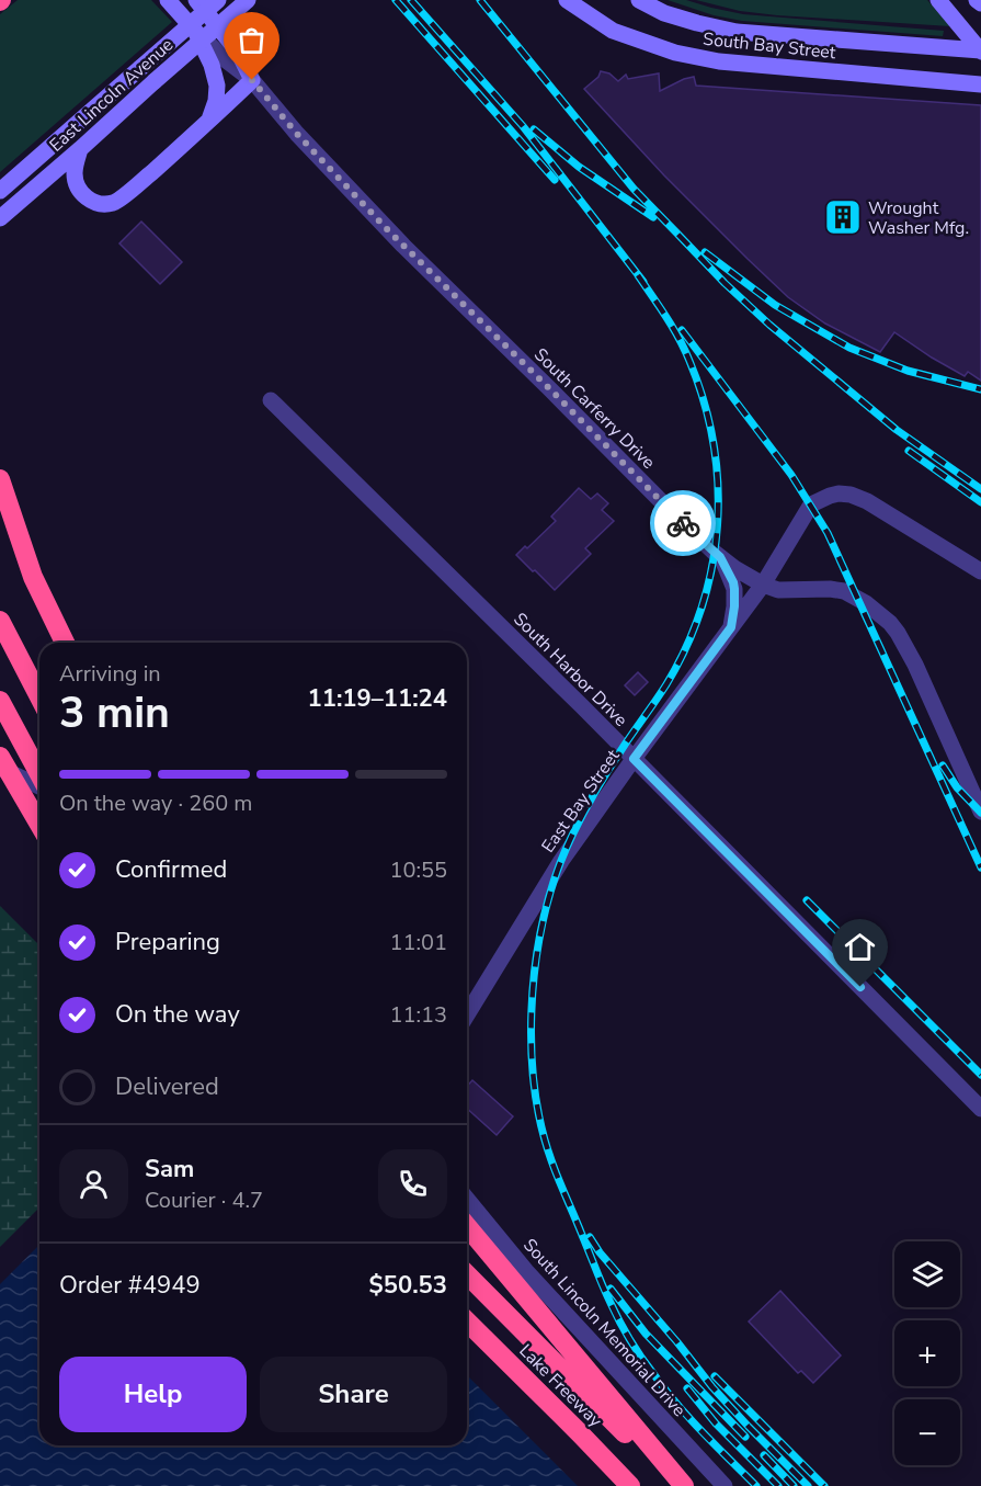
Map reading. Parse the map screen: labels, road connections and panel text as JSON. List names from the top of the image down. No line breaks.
{"streets":{"highway":["Lake Freeway"],"main road":["South Bay Street","East Lincoln Avenue","South Carferry Drive"],"street":["South Harbor Drive","East Bay Street","South Lincoln Memorial Drive"]},"crossings":[["South Carferry Drive","East Bay Street"],["South Harbor Drive","East Bay Street"]],"places":{"building":["Wrought Washer Mfg."]},"page":{"heading":["3 min","Arriving in","11:19–11:24"],"panel":["Sam","Courier · 4.7","Order #4949","$50.53"],"bar":"On the way · 260 m","list":[["Confirmed","10:55"],["Preparing","11:01"],["On the way","11:13"],"Delivered"],"map_buttons":["+","−"],"buttons":["Help","Share"]}}
